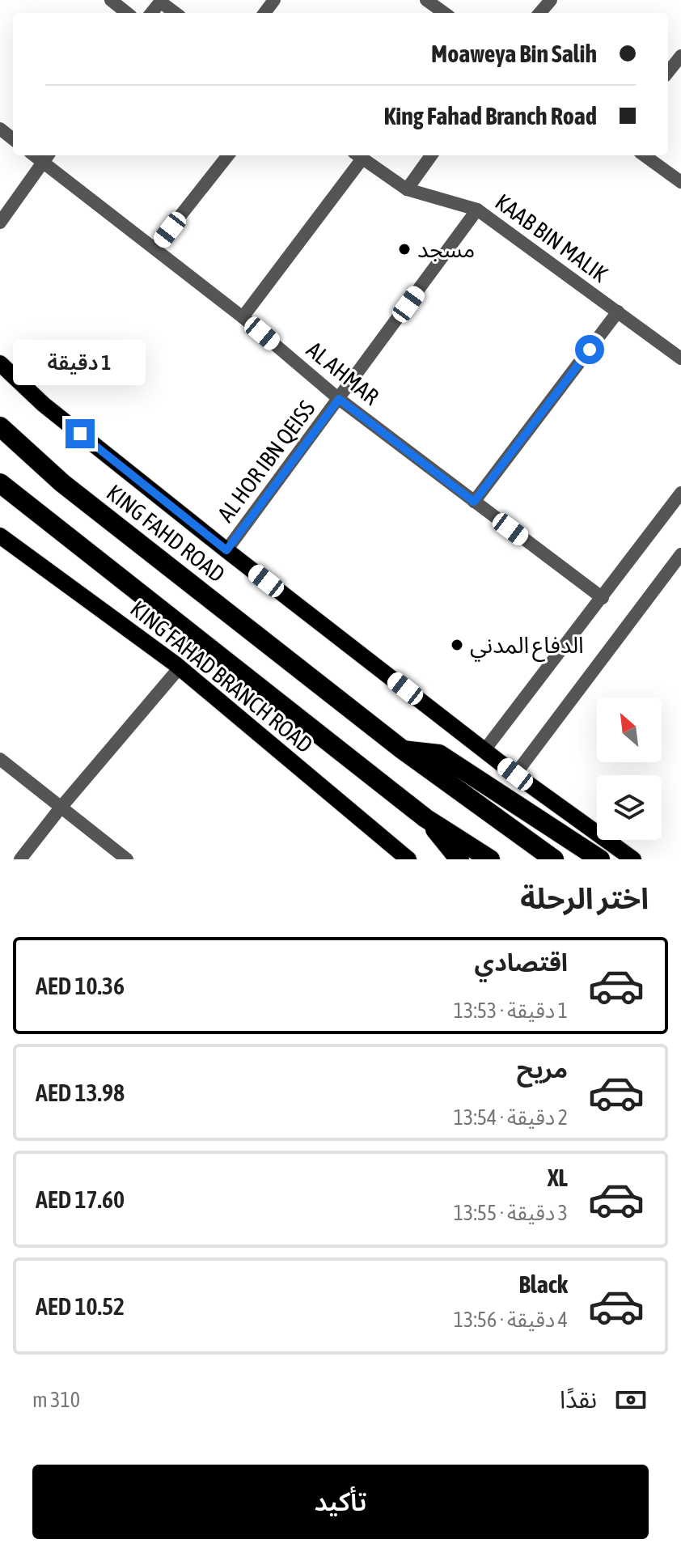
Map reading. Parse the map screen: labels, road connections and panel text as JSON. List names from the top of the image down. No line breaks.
{"streets":{"highway":["KING FAHD ROAD"],"main road":["KING FAHAD BRANCH ROAD"],"street":["KAAB BIN MALIK","AL AHMAR","AL HOR IBN QEISS"]},"crossings":[["KAAB BIN MALIK","AL HOR IBN QEISS"],["AL AHMAR","AL HOR IBN QEISS"]],"places":["مسجد","الدفاع المدني"],"north":"top left","page":{"banner":["Moaweya Bin Salih","King Fahad Branch Road"],"bubble":"1 دقيقة","heading":"اختر الرحلة","list":[{"name":"اقتصادي","note":"1 دقيقة · 13:53","value":"AED 10.36"},{"name":"مريح","note":"2 دقيقة · 13:54","value":"AED 13.98"},{"name":"XL","note":"3 دقيقة · 13:55","value":"AED 17.60"},{"name":"Black","note":"4 دقيقة · 13:56","value":"AED 10.52"}],"pay":["نقدًا","310 m"],"buttons":"تأكيد"}}
